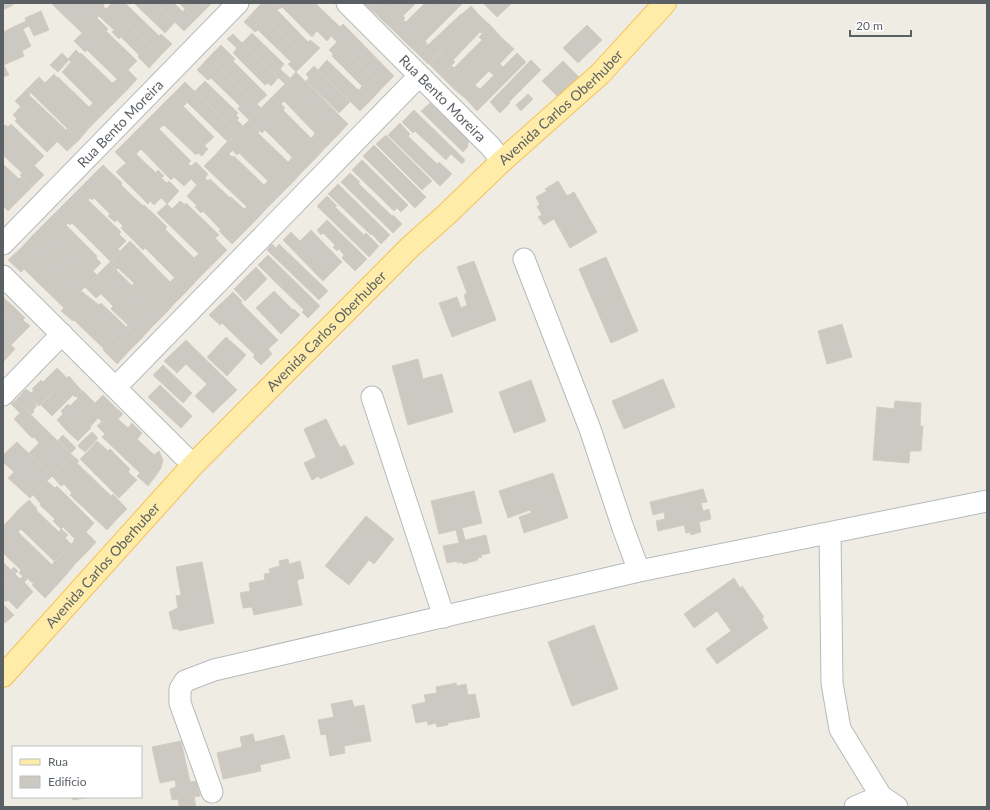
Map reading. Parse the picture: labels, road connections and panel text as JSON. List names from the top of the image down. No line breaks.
{"streets":{"main road":["Avenida Carlos Oberhuber"],"street":["Rua Bento Moreira"]},"crossings":[["Rua Bento Moreira","Avenida Carlos Oberhuber"]],"legend":["Rua","Edifício"],"scale_bar":"20 m"}
